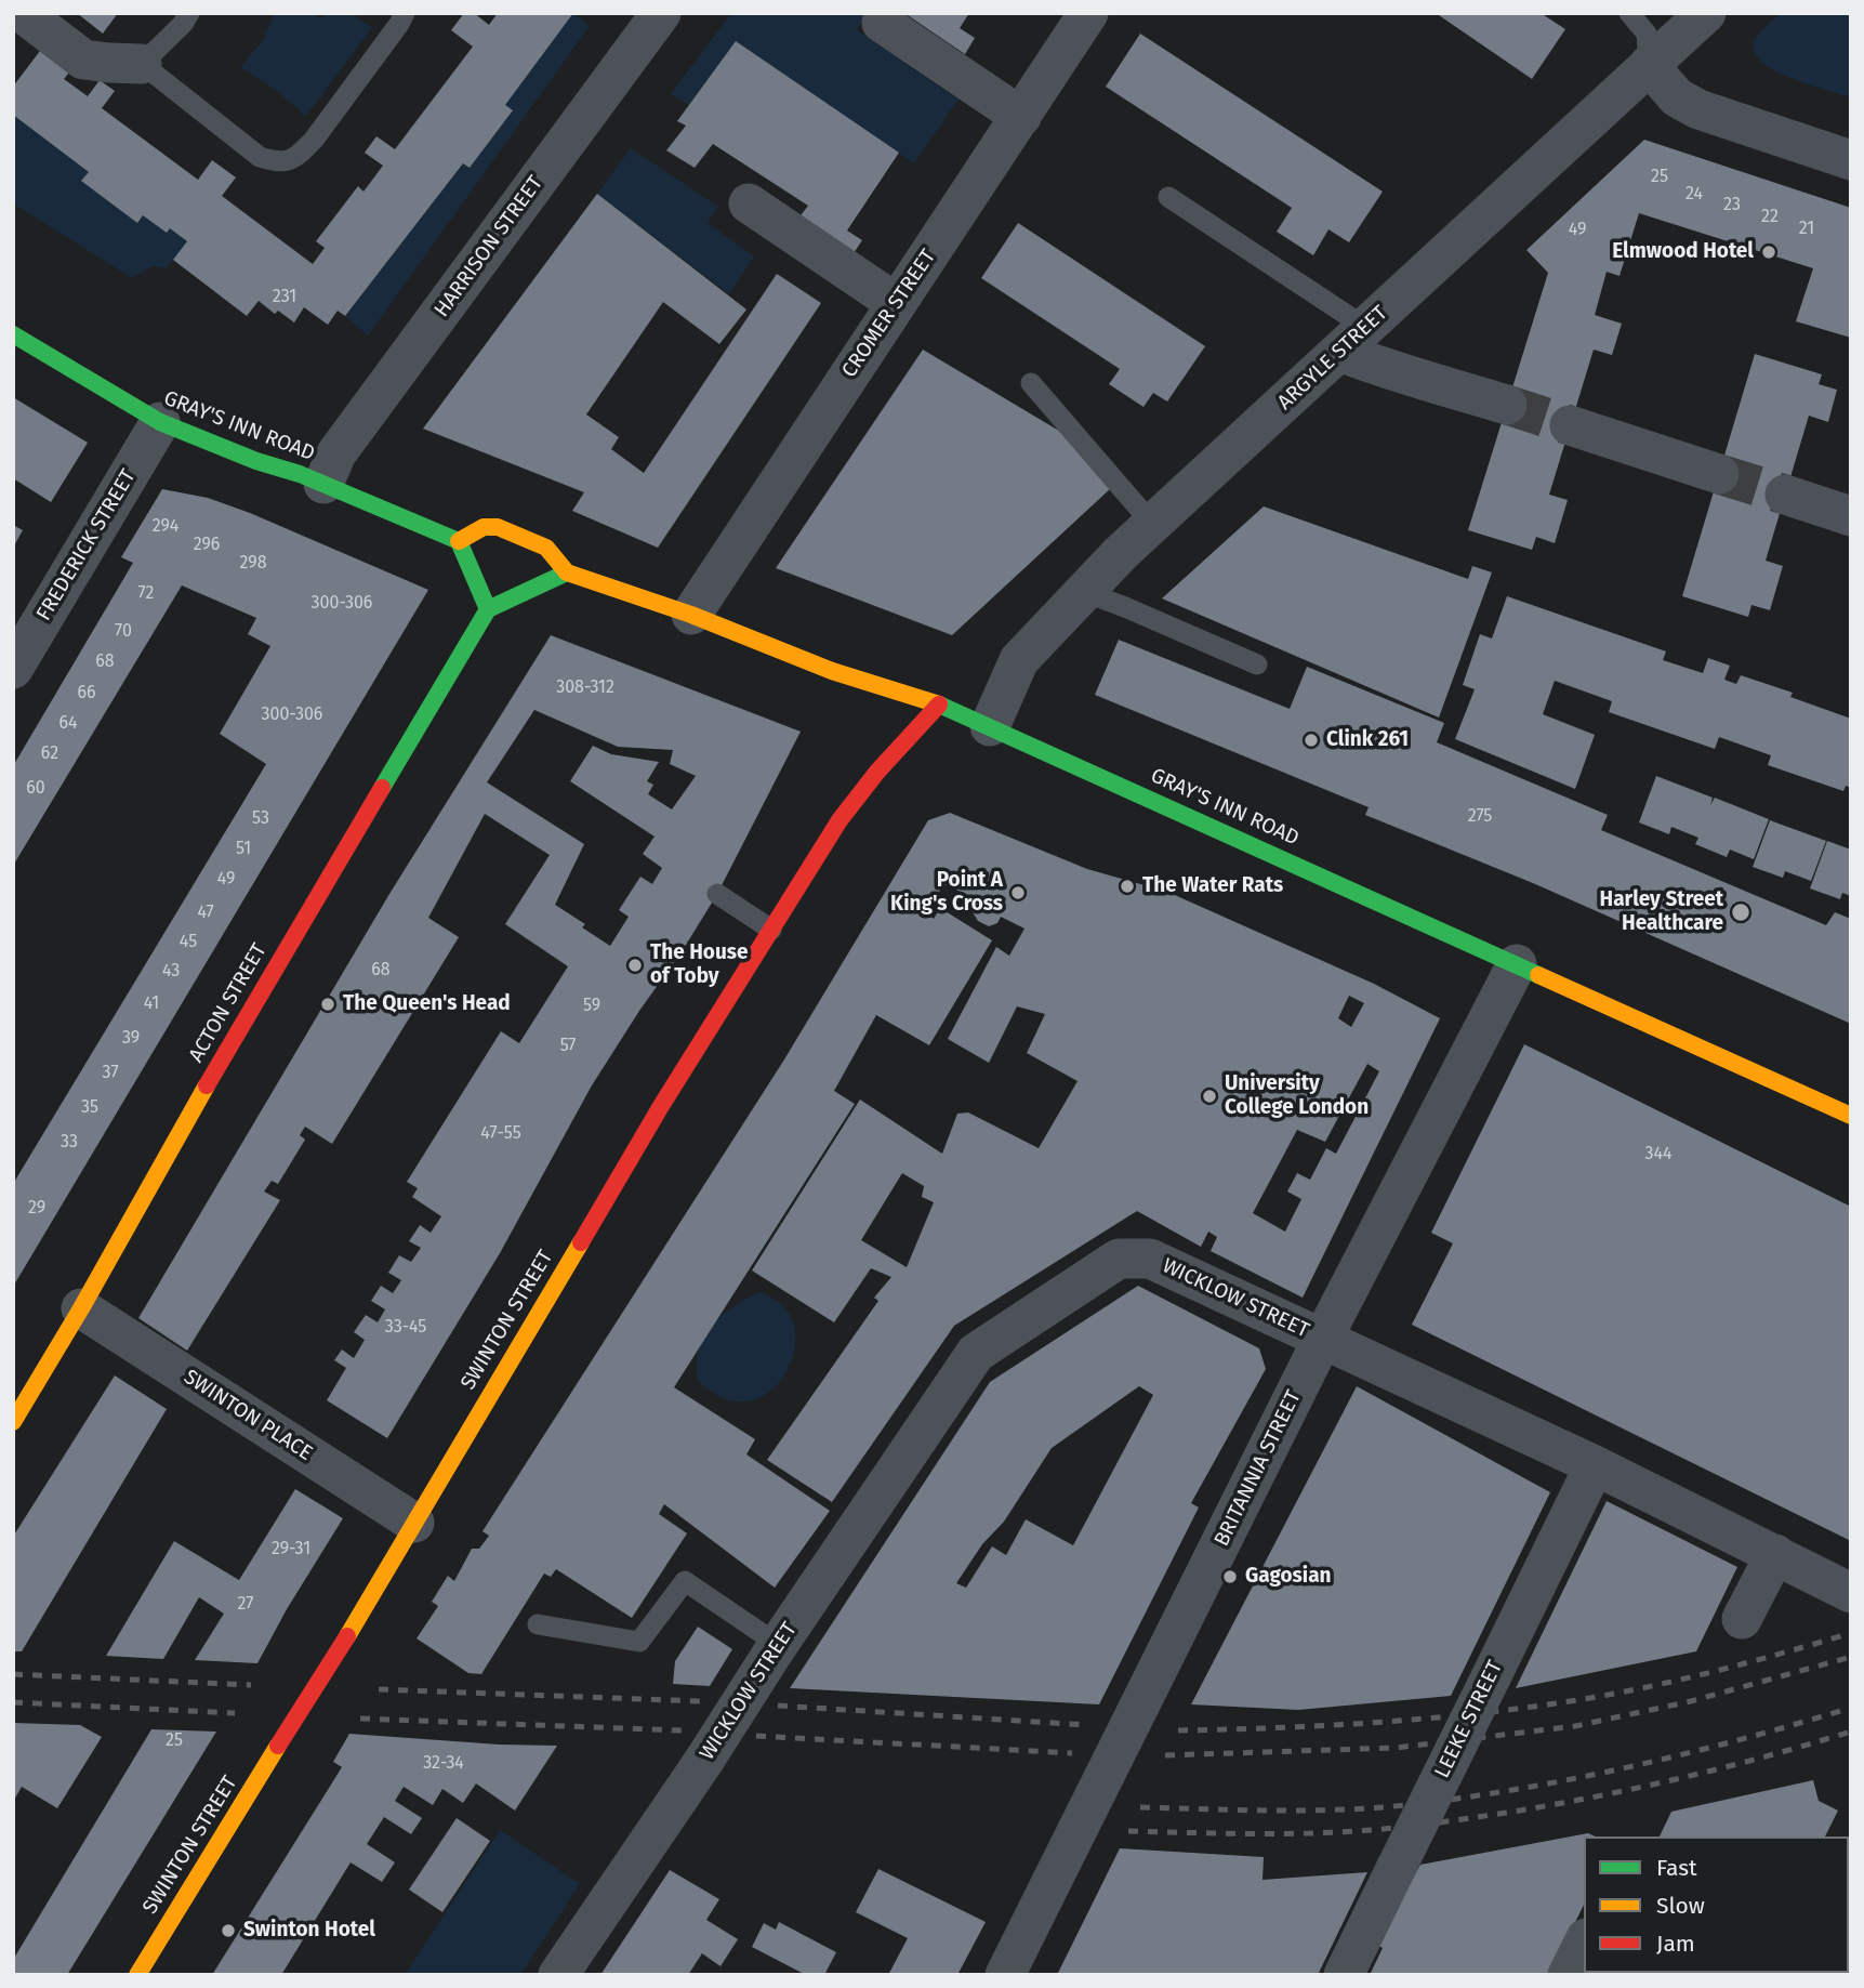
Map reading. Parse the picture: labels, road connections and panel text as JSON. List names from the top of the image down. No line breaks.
{"streets":{"main road":["GRAY'S INN ROAD","ACTON STREET","SWINTON STREET"],"street":["HARRISON STREET","CROMER STREET","ARGYLE STREET","FREDERICK STREET","WICKLOW STREET","SWINTON PLACE","BRITANNIA STREET","LEEKE STREET"]},"crossings":[["HARRISON STREET","GRAY'S INN ROAD"],["CROMER STREET","GRAY'S INN ROAD"],["ARGYLE STREET","GRAY'S INN ROAD"],["GRAY'S INN ROAD","FREDERICK STREET"],["GRAY'S INN ROAD","SWINTON STREET"],["GRAY'S INN ROAD","BRITANNIA STREET"],["ACTON STREET","SWINTON PLACE"],["WICKLOW STREET","BRITANNIA STREET"],["WICKLOW STREET","LEEKE STREET"],["SWINTON STREET","SWINTON PLACE"]],"places":["Elmwood Hotel","Clink 261","The Water Rats","Point A King's Cross","Harley Street Healthcare","The House of Toby","The Queen's Head","University College London","Gagosian","Swinton Hotel"],"house_numbers":["25","24","23","22","21","49","231","294","296","298","72","300-306","70","68","308-312","66","300-306","64","62","60","275","53","51","49","47","45","68","43","41","59","39","57","37","35","47-55","33","344","29","33-45","29-31","27","25","32-34"],"legend":["Fast","Slow","Jam"]}
